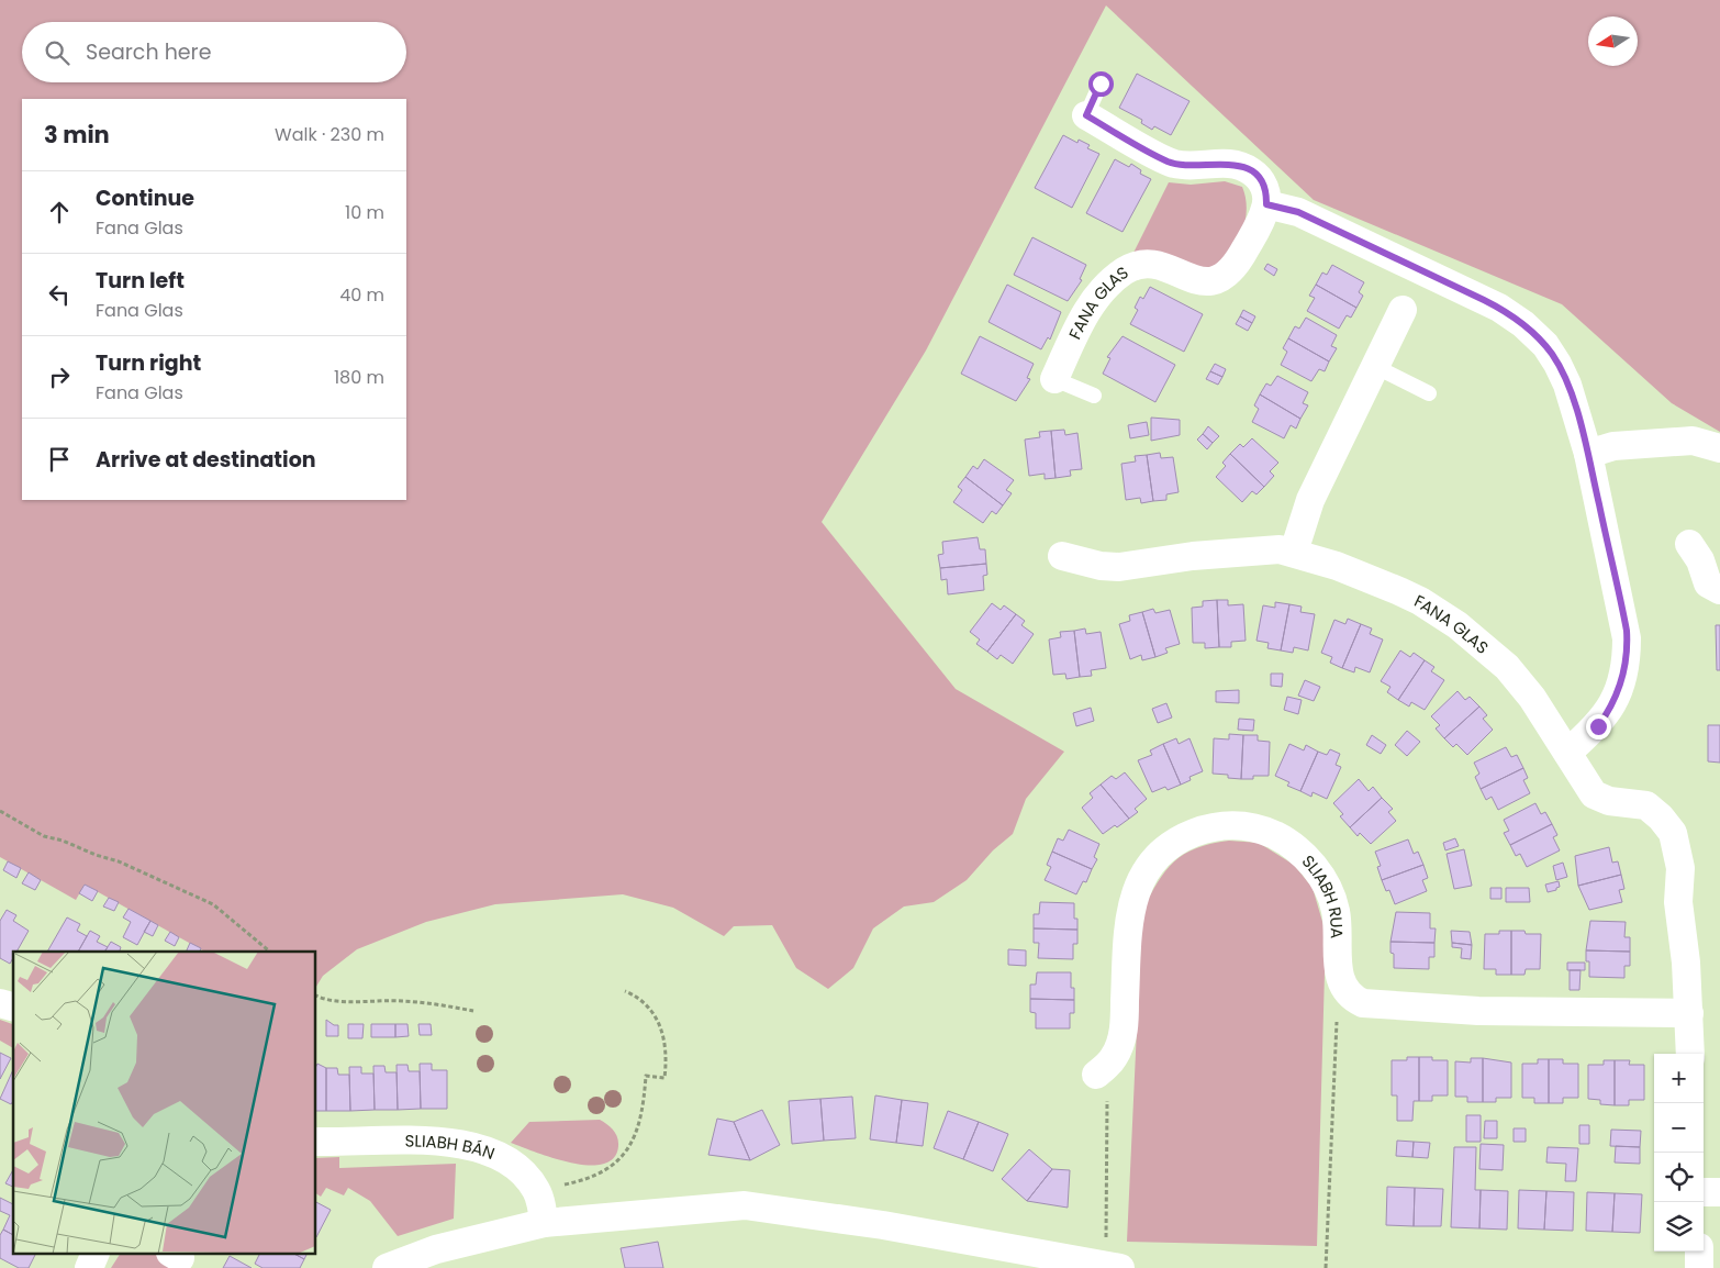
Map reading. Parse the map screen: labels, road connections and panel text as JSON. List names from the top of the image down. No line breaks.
{"streets":{"street":["FANA GLAS","SLIABH RUA","SLIABH BÁN"]},"crossings":[["FANA GLAS","SLIABH RUA"]],"north":"left","page":{"search":"Search here","heading":["3 min","Walk · 230 m"],"list":[["Continue","Fana Glas","10 m"],["Turn left","Fana Glas","40 m"],["Turn right","Fana Glas","180 m"],"Arrive at destination"],"map_buttons":["+","−"]}}
